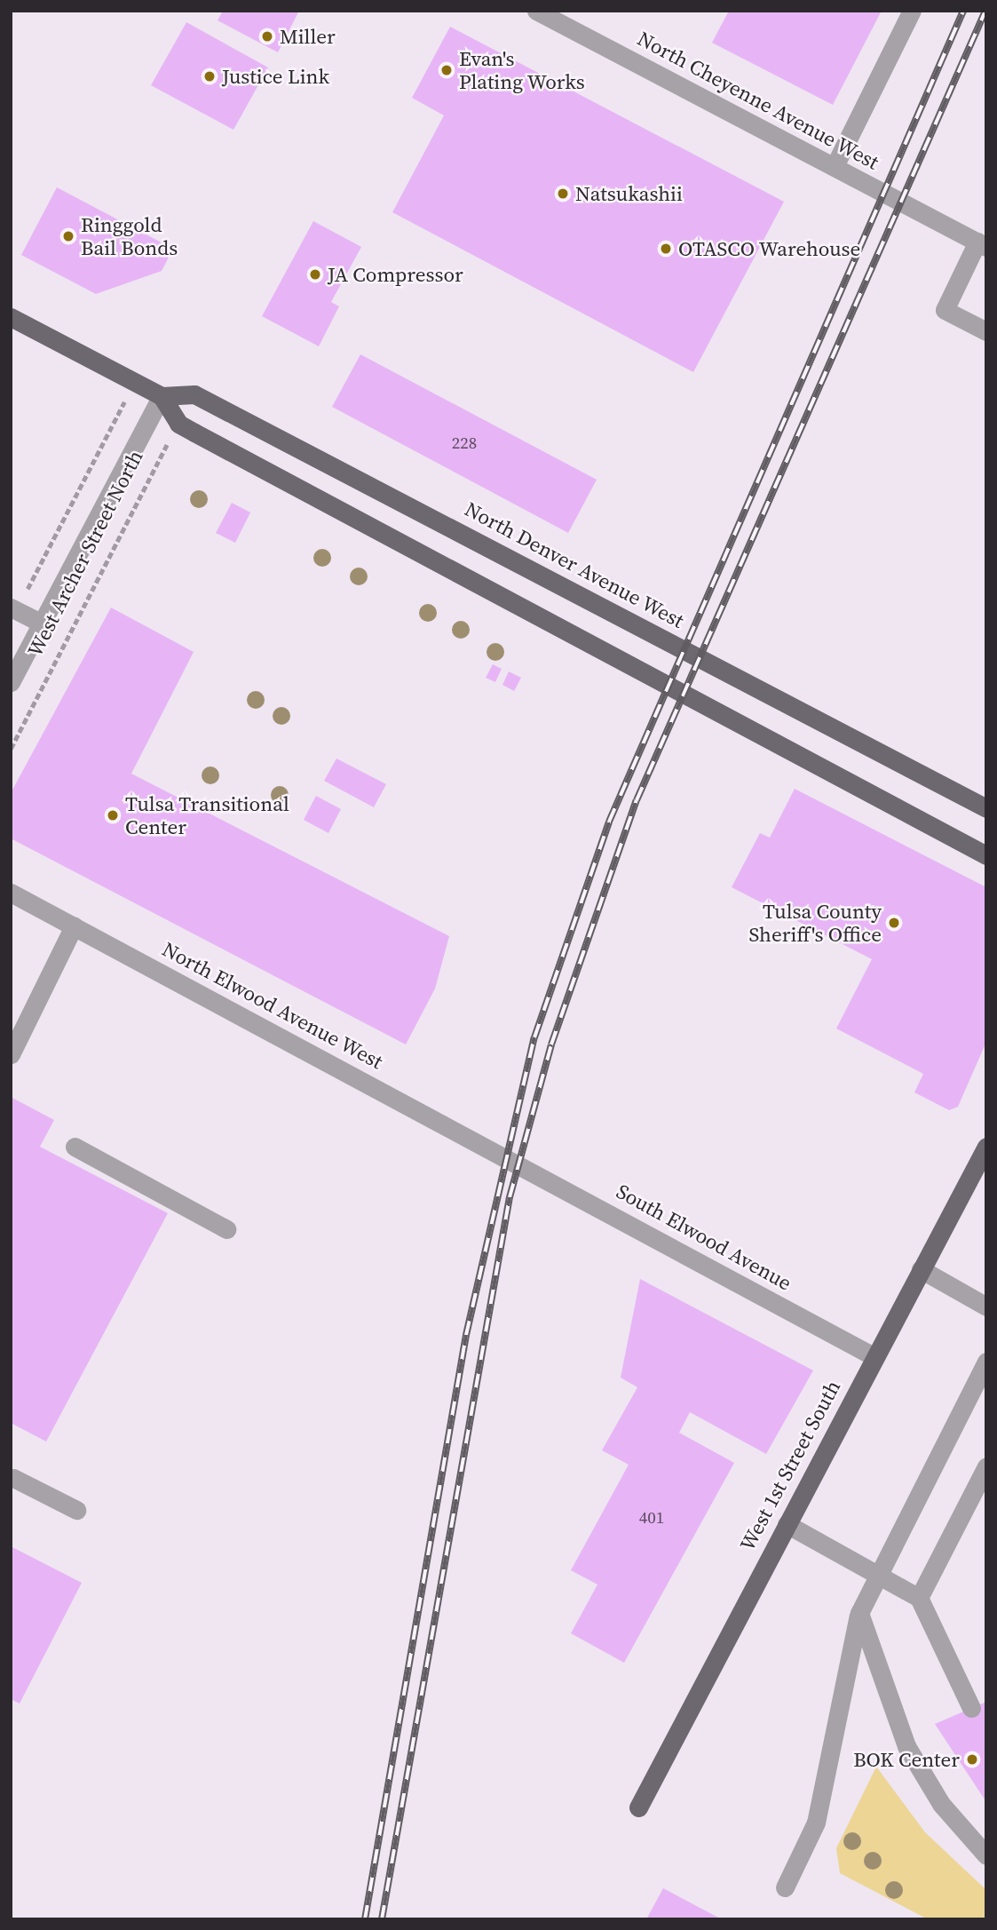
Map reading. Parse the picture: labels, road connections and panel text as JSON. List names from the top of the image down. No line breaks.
{"streets":{"main road":["North Denver Avenue West","West 1st Street South"],"street":["North Cheyenne Avenue West","West Archer Street North","North Elwood Avenue West","South Elwood Avenue"]},"crossings":[["West Archer Street North","North Denver Avenue West"],["North Elwood Avenue West","South Elwood Avenue"],["South Elwood Avenue","West 1st Street South"]],"places":["Miller","Evan's Plating Works","Justice Link","Natsukashii","Ringgold Bail Bonds","OTASCO Warehouse","JA Compressor","Tulsa Transitional Center","Tulsa County Sheriff's Office","BOK Center"],"house_numbers":["228","401"]}
